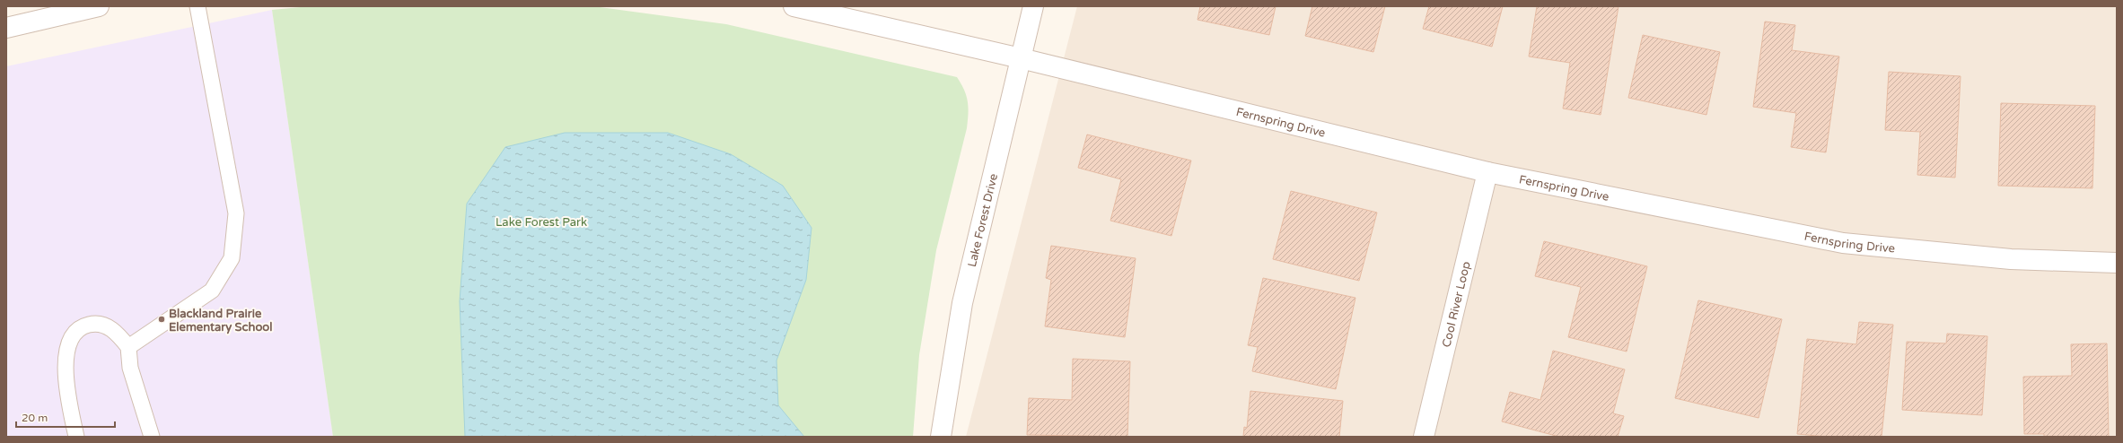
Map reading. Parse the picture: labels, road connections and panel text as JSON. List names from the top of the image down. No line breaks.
{"streets":{"street":["Fernspring Drive","Lake Forest Drive","Cool River Loop"]},"crossings":[["Fernspring Drive","Lake Forest Drive"],["Fernspring Drive","Cool River Loop"]],"parks":["Lake Forest Park"],"places":["Blackland Prairie Elementary School"],"scale_bar":"20 m"}
